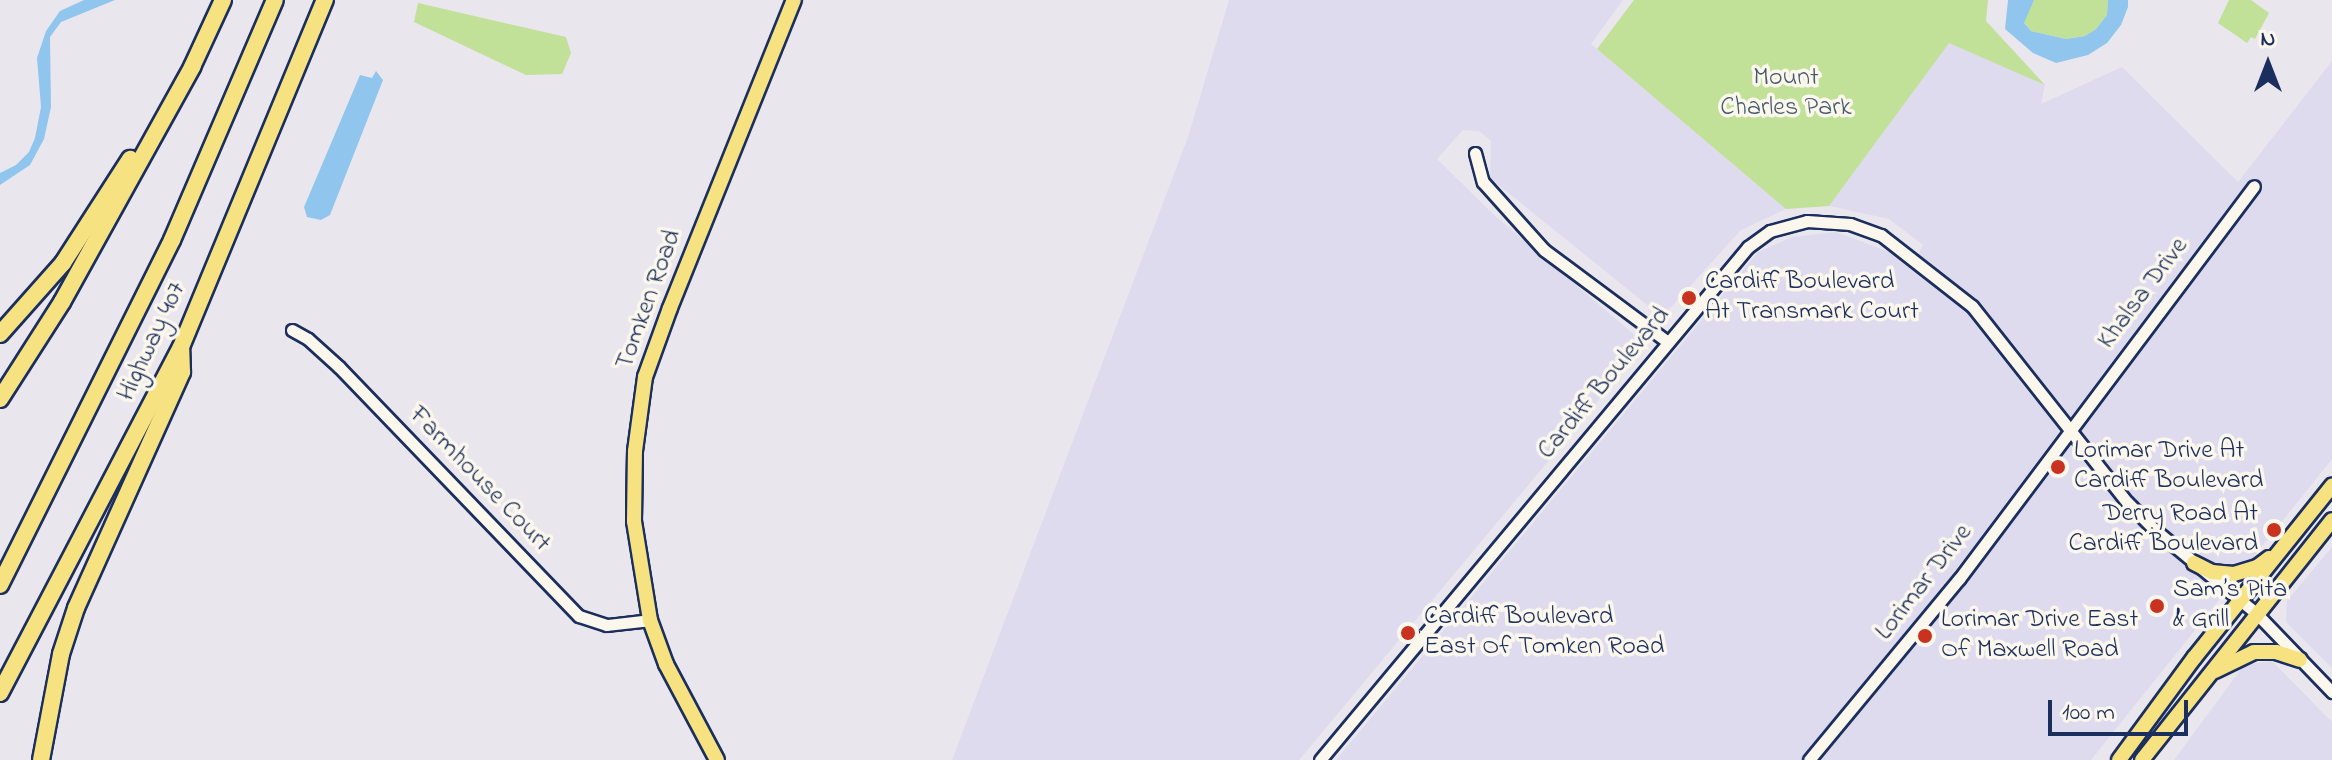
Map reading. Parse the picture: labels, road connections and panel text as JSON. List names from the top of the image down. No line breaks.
{"streets":{"highway":["Highway 407"],"main road":["Tomken Road"],"street":["Khalsa Drive","Cardiff Boulevard","Farmhouse Court","Lorimar Drive"]},"crossings":[["Khalsa Drive","Cardiff Boulevard"],["Khalsa Drive","Lorimar Drive"],["Tomken Road","Farmhouse Court"],["Cardiff Boulevard","Lorimar Drive"]],"parks":["Mount Charles Park"],"places":["Cardiff Boulevard At Transmark Court","Lorimar Drive At Cardiff Boulevard","Derry Road At Cardiff Boulevard","Sam’s Pita & Grill","Cardiff Boulevard East Of Tomken Road","Lorimar Drive East Of Maxwell Road"],"scale_bar":"100 m","north":"top"}
